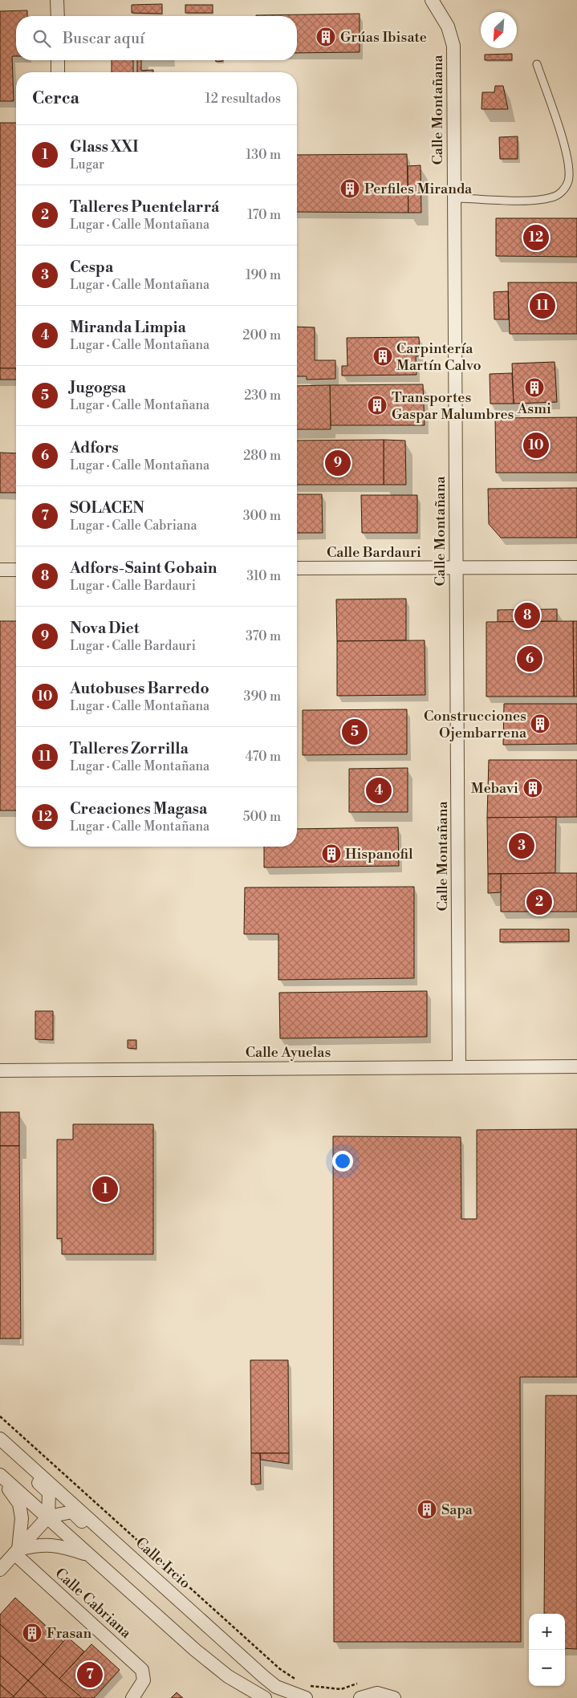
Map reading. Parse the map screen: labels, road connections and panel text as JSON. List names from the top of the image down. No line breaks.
{"streets":{"street":["Calle Montañana","Calle Bardauri","Calle Ayuelas","Calle Ircio","Calle Cabriana"]},"crossings":[["Calle Montañana","Calle Bardauri"],["Calle Montañana","Calle Ayuelas"]],"places":{"building":["Grúas Ibisate","Perfiles Miranda","Carpintería Martín Calvo","Asmi","Transportes Gaspar Malumbres","Construcciones Ojembarrena","Mebavi","Hispanofil","Sapa","Frasan"]},"north":"bottom left","page":{"search":"Buscar aquí","heading":["Cerca","12 resultados"],"list":[{"mark":"1","name":"Glass XXI","note":"Lugar","value":"130 m"},{"mark":"2","name":"Talleres Puentelarrá","note":"Lugar · Calle Montañana","value":"170 m"},{"mark":"3","name":"Cespa","note":"Lugar · Calle Montañana","value":"190 m"},{"mark":"4","name":"Miranda Limpia","note":"Lugar · Calle Montañana","value":"200 m"},{"mark":"5","name":"Jugogsa","note":"Lugar · Calle Montañana","value":"230 m"},{"mark":"6","name":"Adfors","note":"Lugar · Calle Montañana","value":"280 m"},{"mark":"7","name":"SOLACEN","note":"Lugar · Calle Cabriana","value":"300 m"},{"mark":"8","name":"Adfors-Saint Gobain","note":"Lugar · Calle Bardauri","value":"310 m"},{"mark":"9","name":"Nova Diet","note":"Lugar · Calle Bardauri","value":"370 m"},{"mark":"10","name":"Autobuses Barredo","note":"Lugar · Calle Montañana","value":"390 m"},{"mark":"11","name":"Talleres Zorrilla","note":"Lugar · Calle Montañana","value":"470 m"},{"mark":"12","name":"Creaciones Magasa","note":"Lugar · Calle Montañana","value":"500 m"}],"pins":["12","11","10","9","8","6","5","4","3","2","1","7"],"map_buttons":["+","−"]}}
